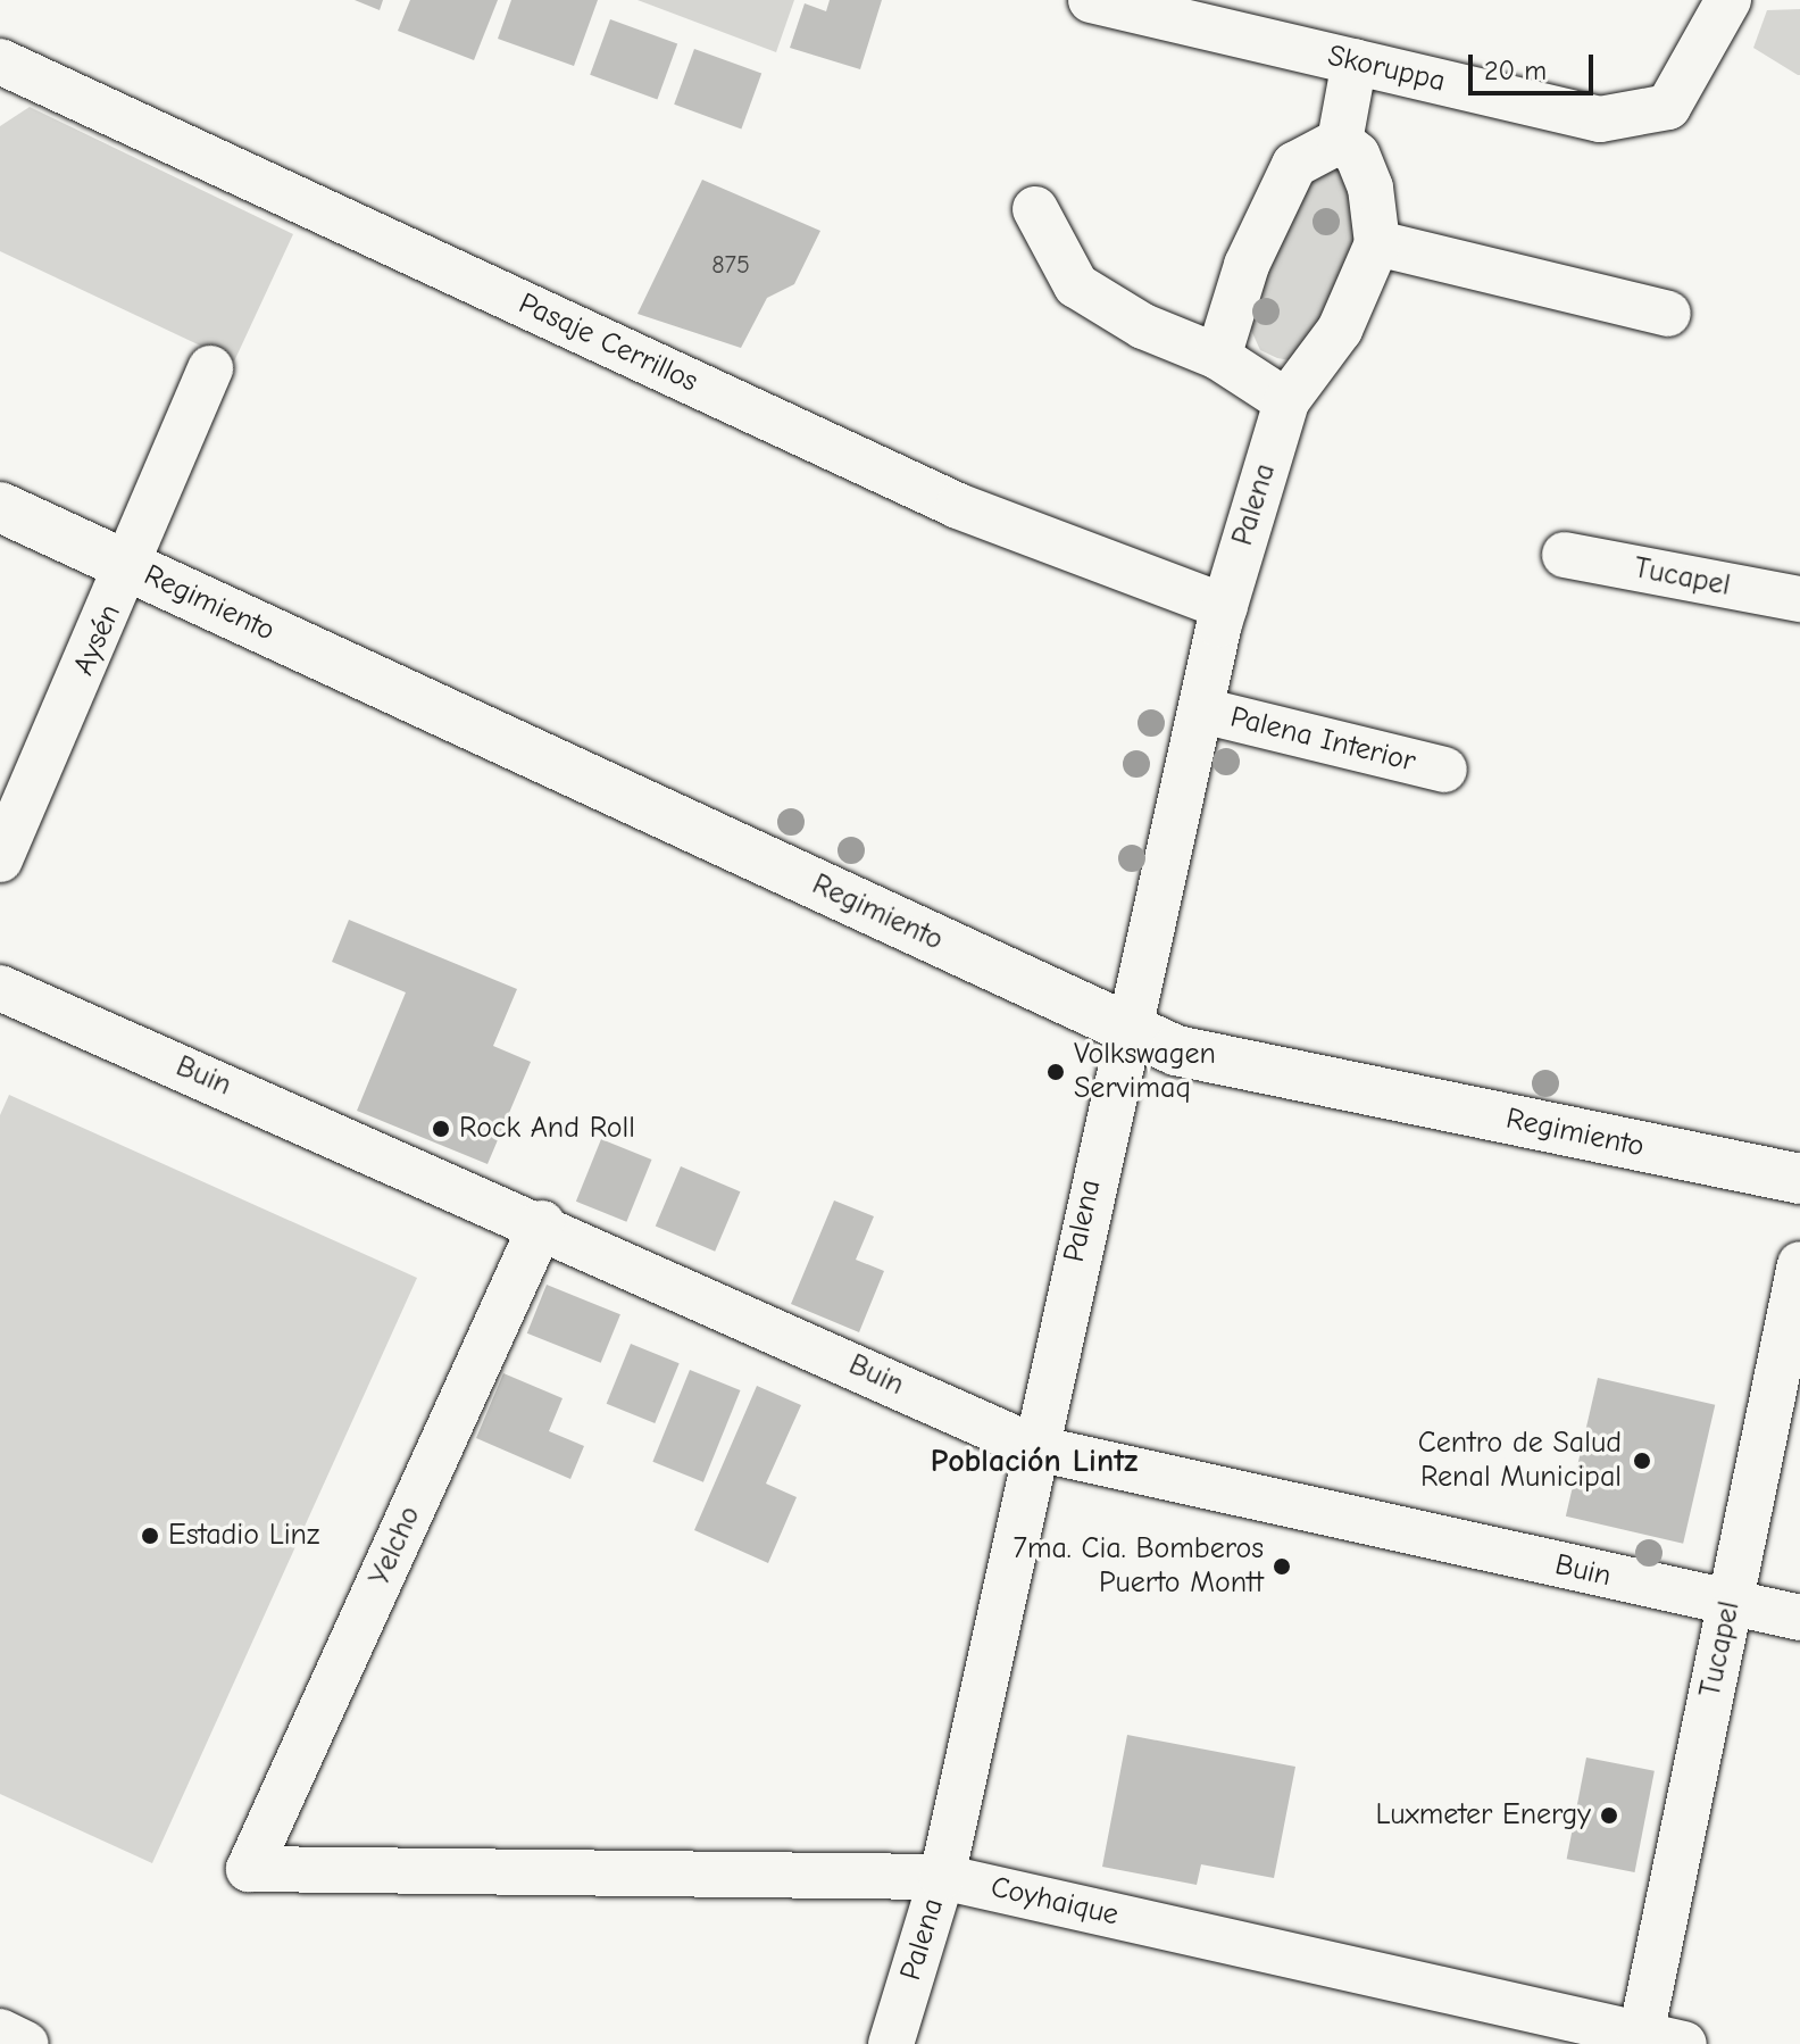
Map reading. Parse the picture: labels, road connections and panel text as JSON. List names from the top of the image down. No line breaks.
{"streets":{"main road":["Regimiento"],"street":["Skoruppa","Pasaje Cerrillos","Palena","Tucapel","Aysén","Palena Interior","Buin","Yelcho","Coyhaique"]},"crossings":[["Pasaje Cerrillos","Palena"],["Palena","Regimiento"],["Palena","Palena Interior"],["Palena","Buin"],["Palena","Coyhaique"],["Tucapel","Buin"],["Tucapel","Coyhaique"],["Regimiento","Aysén"],["Buin","Yelcho"],["Yelcho","Coyhaique"]],"districts":["Población Lintz"],"places":["Volkswagen Servimaq","Rock And Roll","Centro de Salud Renal Municipal","Estadio Linz","7ma. Cia. Bomberos Puerto Montt","Luxmeter Energy"],"house_numbers":["875"],"scale_bar":"20 m"}
